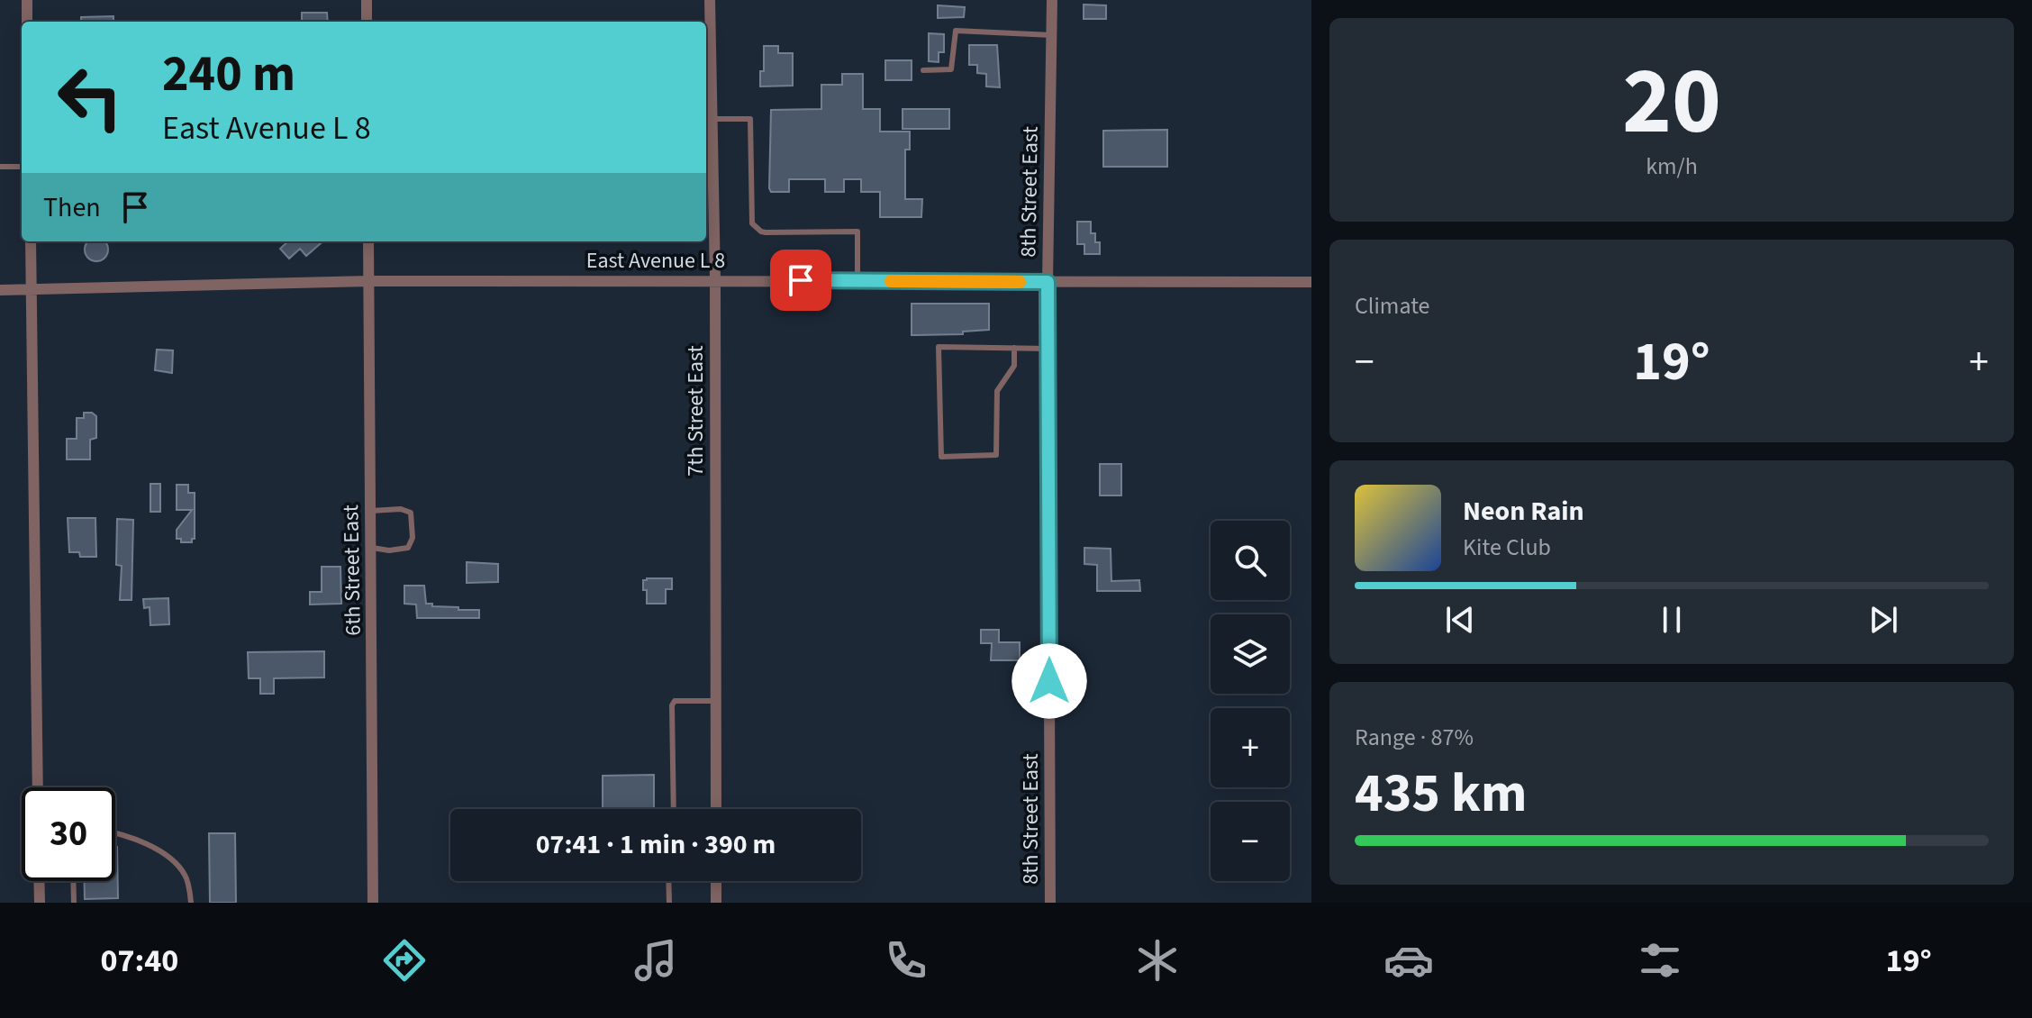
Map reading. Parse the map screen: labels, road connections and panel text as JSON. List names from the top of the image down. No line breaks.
{"streets":{"street":["8th Street East","East Avenue L 8","7th Street East","6th Street East"]},"crossings":[["8th Street East","East Avenue L 8"],["East Avenue L 8","7th Street East"],["East Avenue L 8","6th Street East"]],"page":{"tile":[["20","km/h"],"Climate",["Range · 87%","435 km"]],"turn":["240 m","East Avenue L 8"],"then":"Then","heat":["−","19°","+"],"song":["Neon Rain","Kite Club"],"map_buttons":["+","−"],"limit":"30","trip":"07:41 · 1 min · 390 m","tabs":["07:40","19°"]}}
